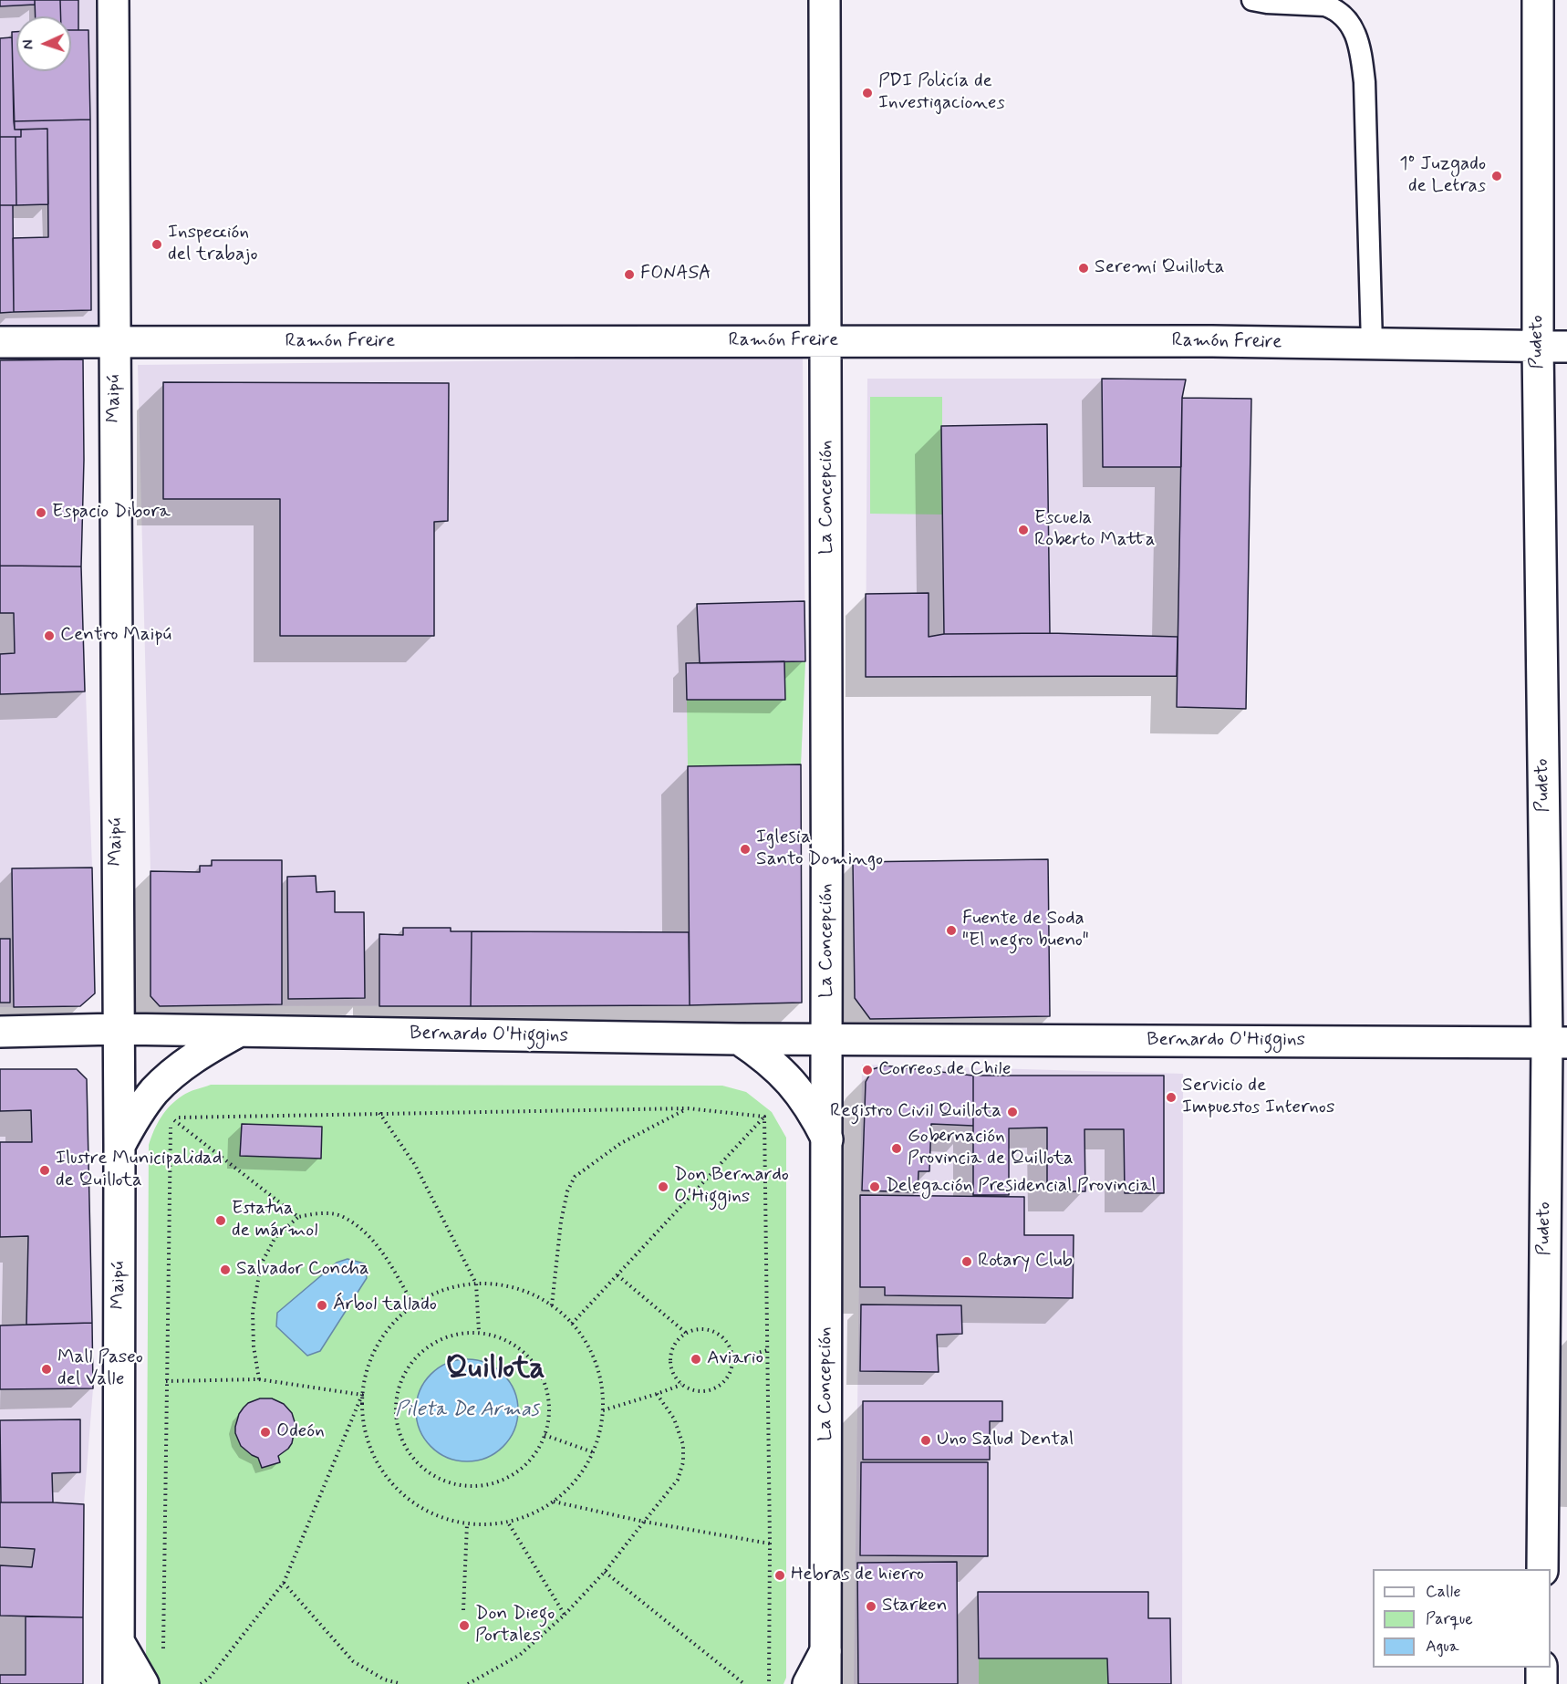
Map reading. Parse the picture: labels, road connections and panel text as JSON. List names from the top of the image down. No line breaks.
{"streets":{"main road":["Ramón Freire","Pudeto","Maipú","La Concepción","Bernardo O'Higgins"]},"crossings":[["Ramón Freire","Pudeto"],["Ramón Freire","Maipú"],["Ramón Freire","La Concepción"],["Pudeto","Bernardo O'Higgins"],["Maipú","Bernardo O'Higgins"],["La Concepción","Bernardo O'Higgins"]],"districts":["Quillota"],"water":["Pileta De Armas"],"places":["PDI Policía de Investigaciones","1º Juzgado de Letras","Inspección del trabajo","Seremi Quillota","FONASA","Espacio Dibora","Escuela Roberto Matta","Centro Maipú","Iglesia Santo Domingo","Fuente de Soda \"El negro bueno\"","Correos de Chile","Servicio de Impuestos Internos","Registro Civil Quillota","Gobernación Provincia de Quillota","Ilustre Municipalidad de Quillota","Don Bernardo O'Higgins","Delegación Presidencial Provincial","Estatua de mármol","Rotary Club","Salvador Concha","Árbol tallado","Aviario","Mall Paseo del Valle","Odeón","Uno Salud Dental","Hebras de hierro","Starken","Don Diego Portales"],"legend":["Calle","Parque","Agua"],"north":"left"}
